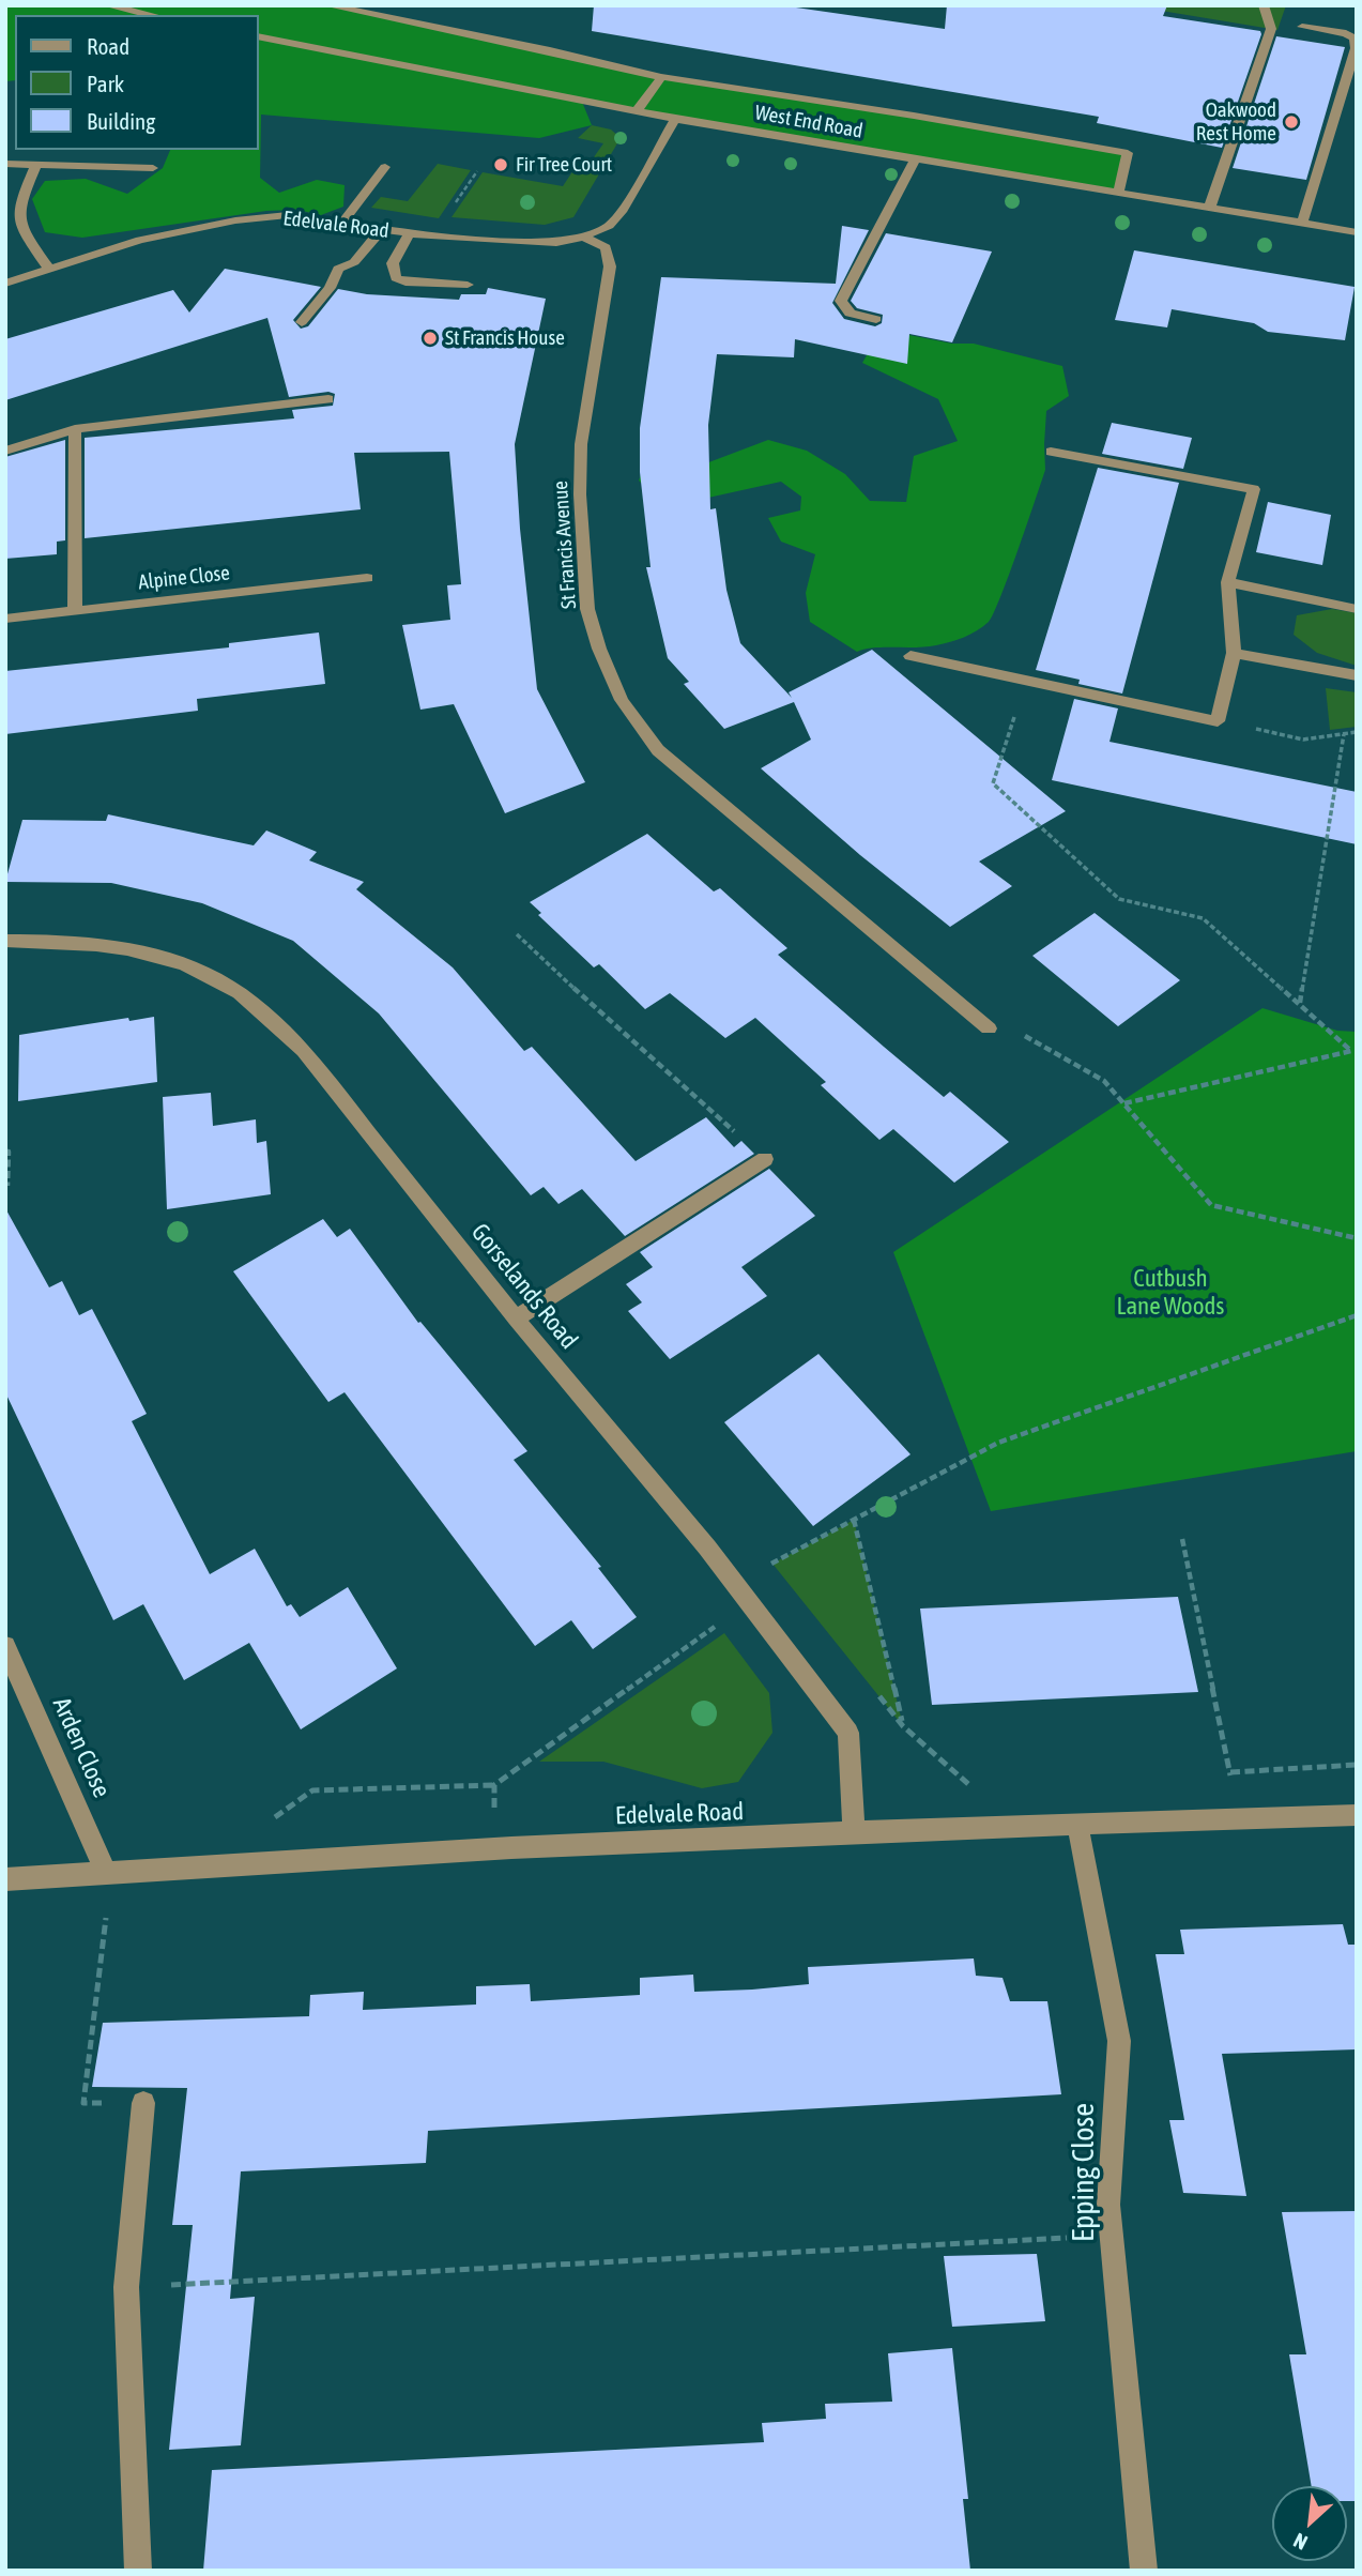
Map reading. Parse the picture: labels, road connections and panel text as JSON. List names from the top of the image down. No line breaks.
{"streets":{"street":["West End Road","Edelvale Road","St Francis Avenue","Alpine Close","Gorselands Road","Arden Close","Epping Close"]},"crossings":[["Edelvale Road","St Francis Avenue"],["Edelvale Road","Gorselands Road"],["Edelvale Road","Arden Close"],["Edelvale Road","Epping Close"]],"parks":["Cutbush Lane Woods"],"places":["Oakwood Rest Home","Fir Tree Court","St Francis House"],"legend":["Road","Park","Building"],"north":"bottom left"}
